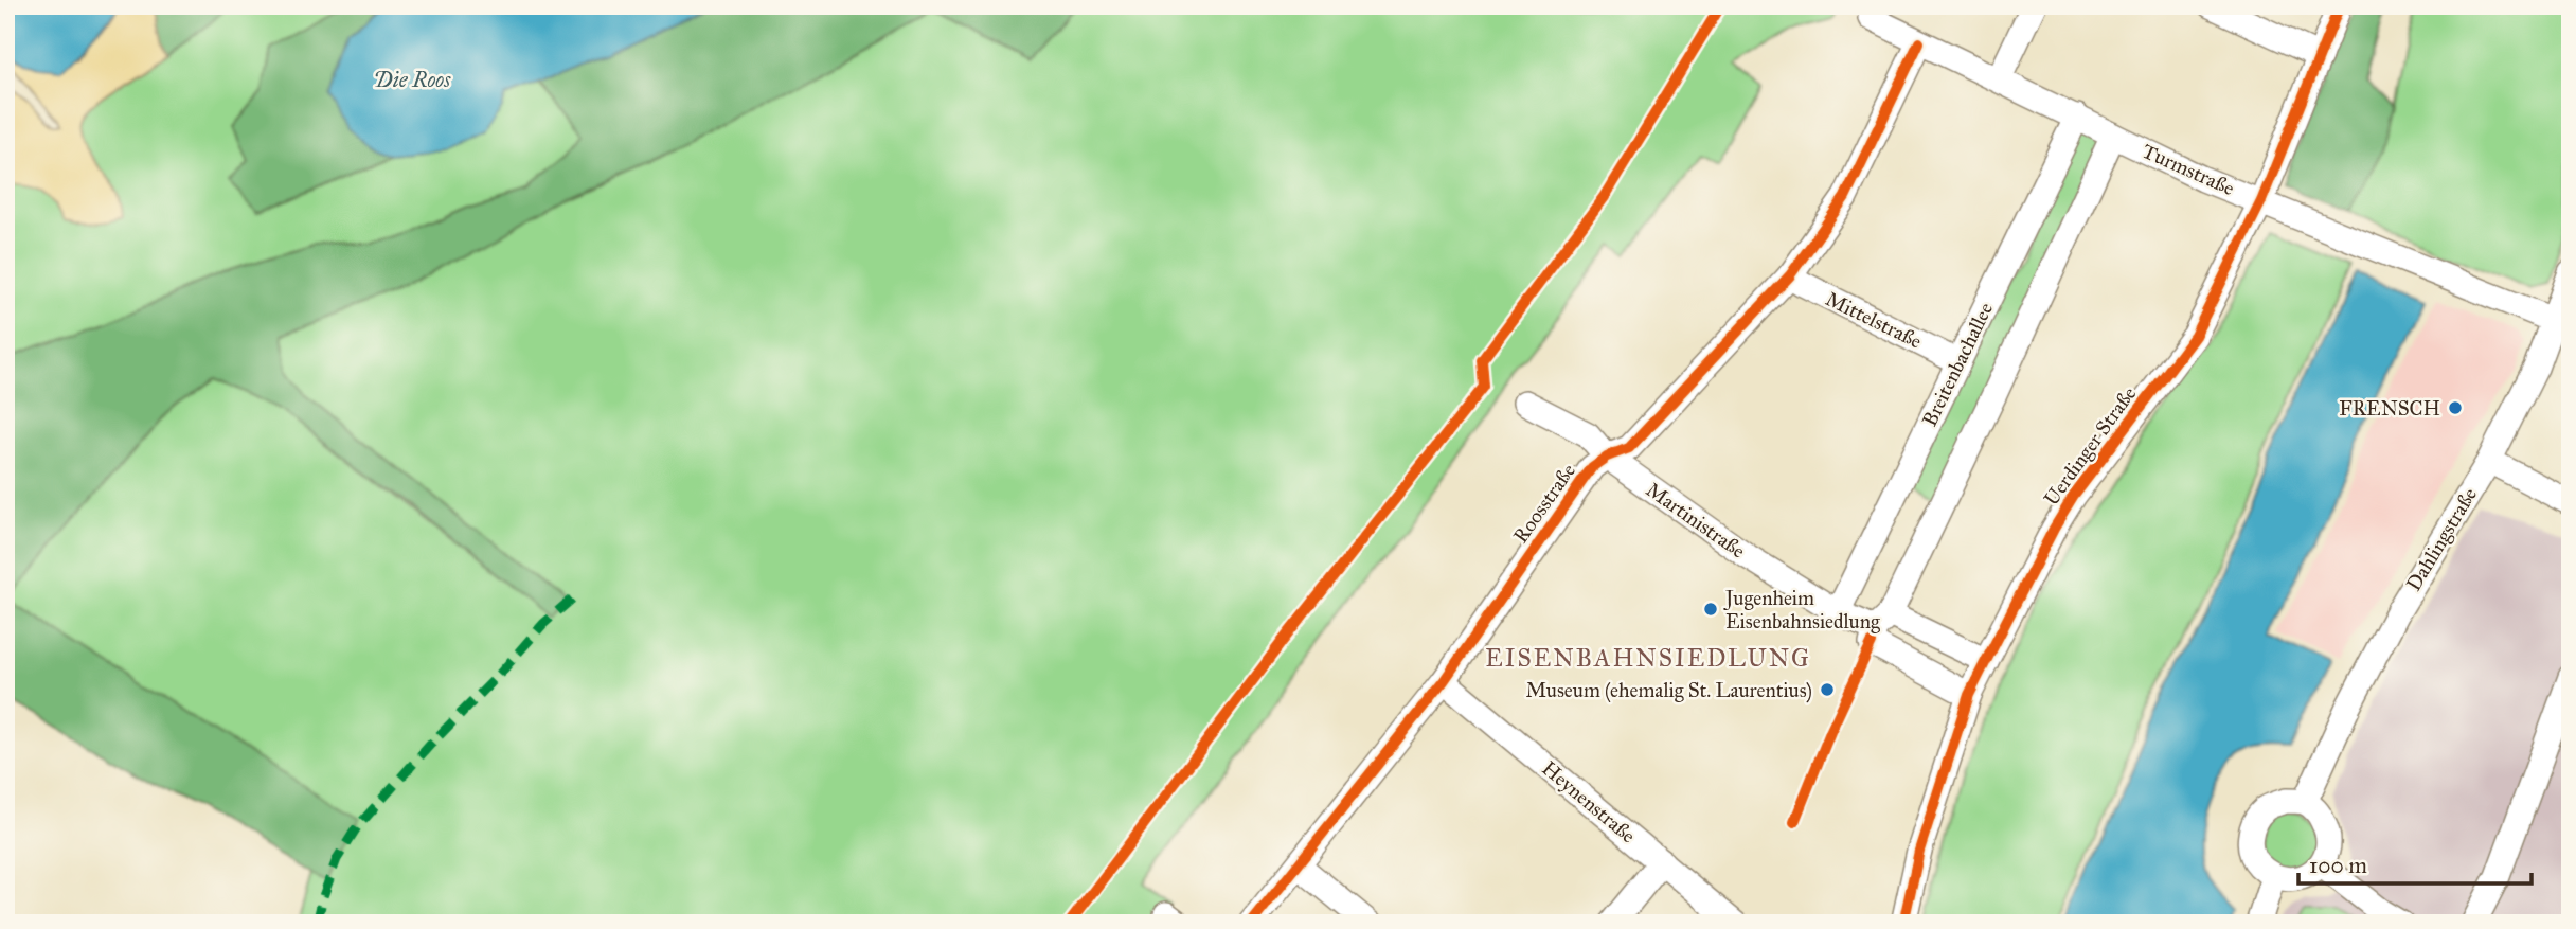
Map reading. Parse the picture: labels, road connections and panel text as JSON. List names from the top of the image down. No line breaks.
{"streets":{"street":["Turmstraße","Mittelstraße","Breitenbachallee","Uerdinger Straße","Roosstraße","Martinistraße","Dahlingstraße","Heynenstraße"]},"crossings":[["Turmstraße","Breitenbachallee"],["Turmstraße","Uerdinger Straße"],["Turmstraße","Roosstraße"],["Turmstraße","Dahlingstraße"],["Mittelstraße","Breitenbachallee"],["Mittelstraße","Roosstraße"],["Breitenbachallee","Martinistraße"],["Uerdinger Straße","Martinistraße"],["Roosstraße","Martinistraße"],["Roosstraße","Heynenstraße"]],"districts":["EISENBAHNSIEDLUNG"],"water":["Die Roos"],"places":["FRENSCH","Jugenheim Eisenbahnsiedlung","Museum (ehemalig St. Laurentius)"],"scale_bar":"100 m"}
